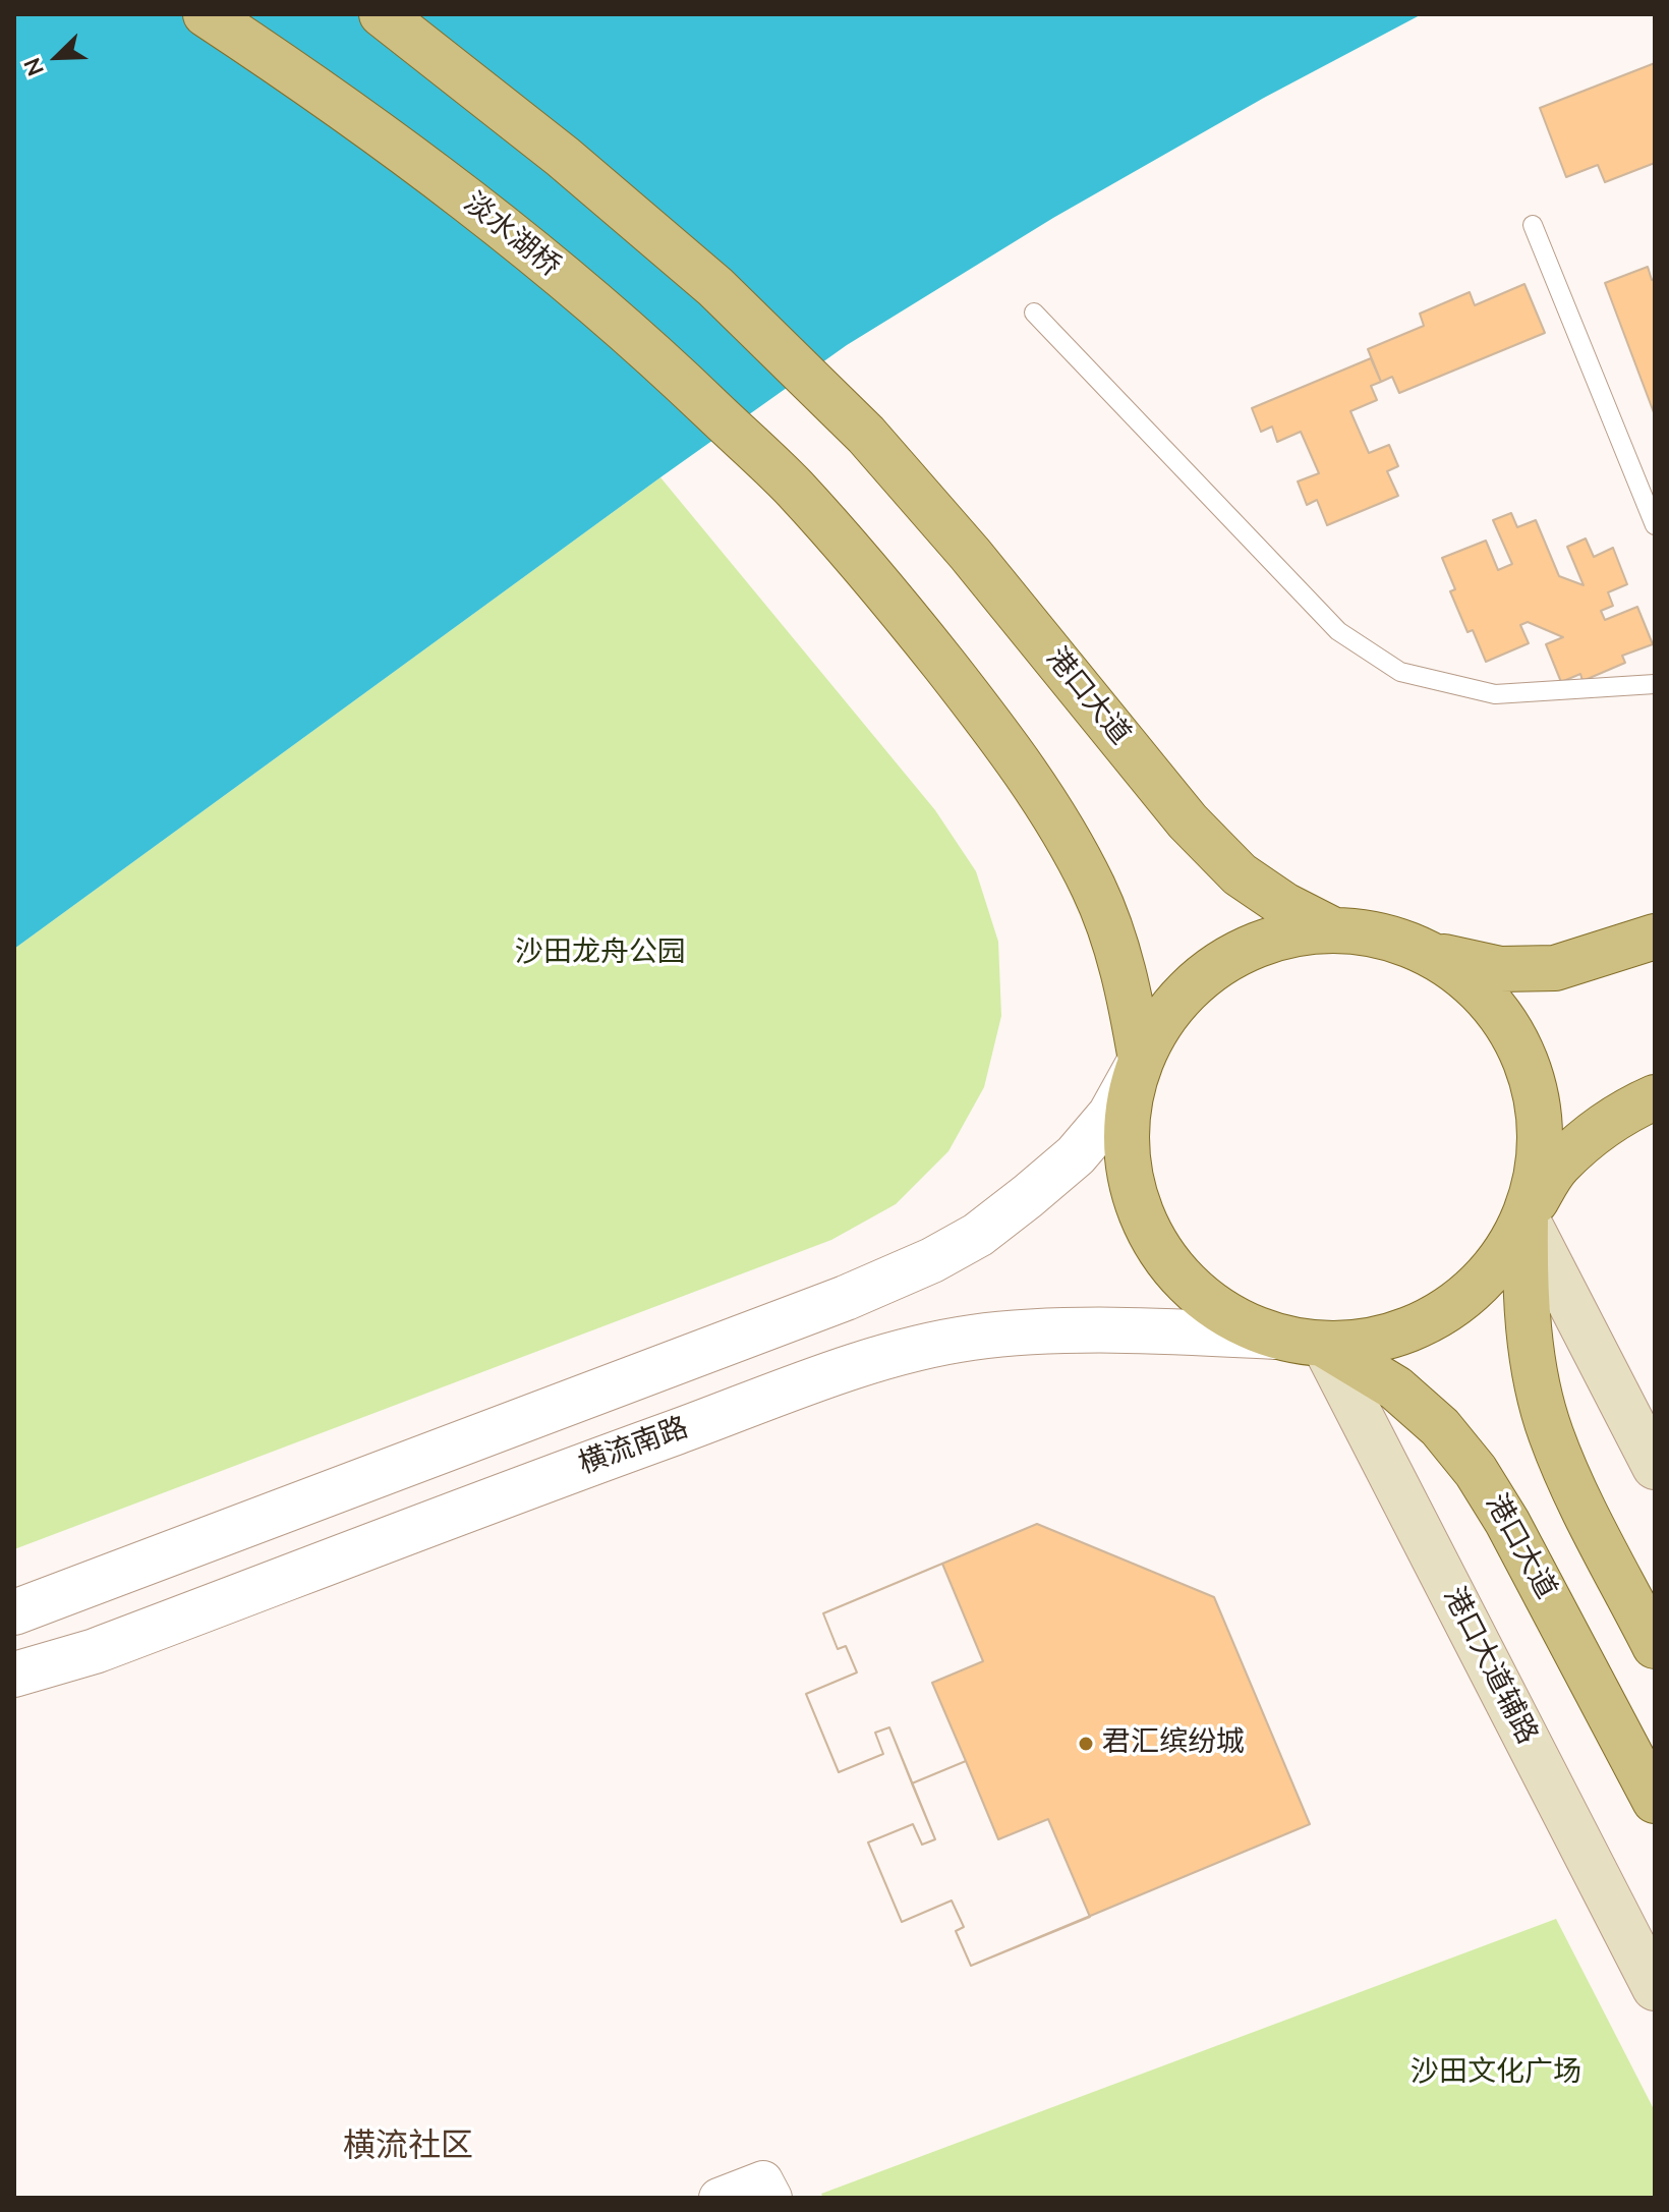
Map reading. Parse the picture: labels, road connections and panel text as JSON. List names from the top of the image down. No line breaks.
{"streets":{"main road":["淡水湖桥","港口大道","港口大道辅路"],"street":["横流南路"]},"crossings":[["港口大道","港口大道辅路"]],"districts":["横流社区"],"parks":["沙田龙舟公园","沙田文化广场"],"places":["君汇缤纷城"],"north":"bottom left"}
